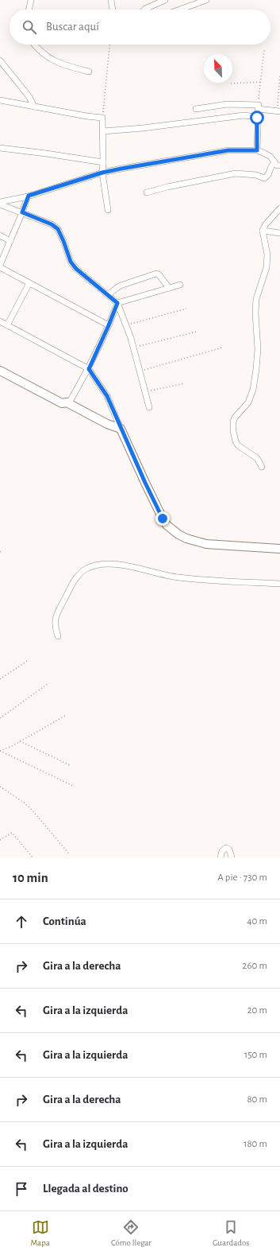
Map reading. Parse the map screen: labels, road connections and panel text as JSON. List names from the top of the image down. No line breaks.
{"north":"top left","page":{"search":"Buscar aquí","heading":["10 min","A pie · 730 m"],"list":[["Continúa","40 m"],["Gira a la derecha","260 m"],["Gira a la izquierda","20 m"],["Gira a la izquierda","150 m"],["Gira a la derecha","80 m"],["Gira a la izquierda","180 m"],"Llegada al destino"],"nav":["Mapa","Cómo llegar","Guardados"]}}
